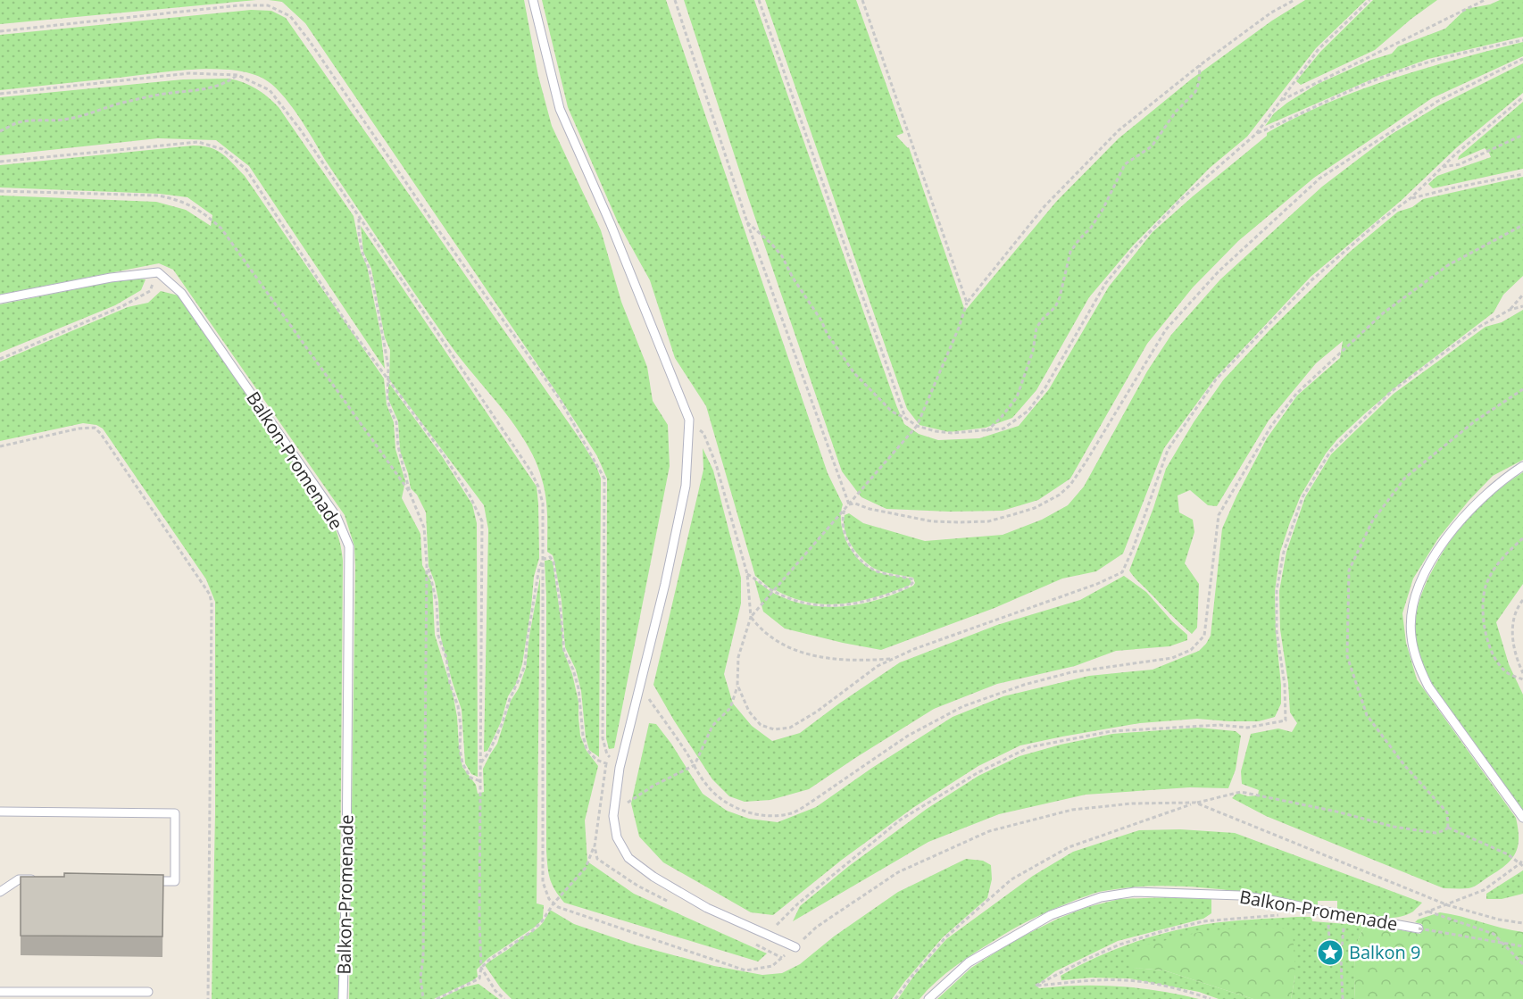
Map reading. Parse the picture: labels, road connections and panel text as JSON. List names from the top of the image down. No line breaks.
{"streets":{"lane":["Balkon-Promenade"]},"places":{"place":["Balkon 9"]}}
